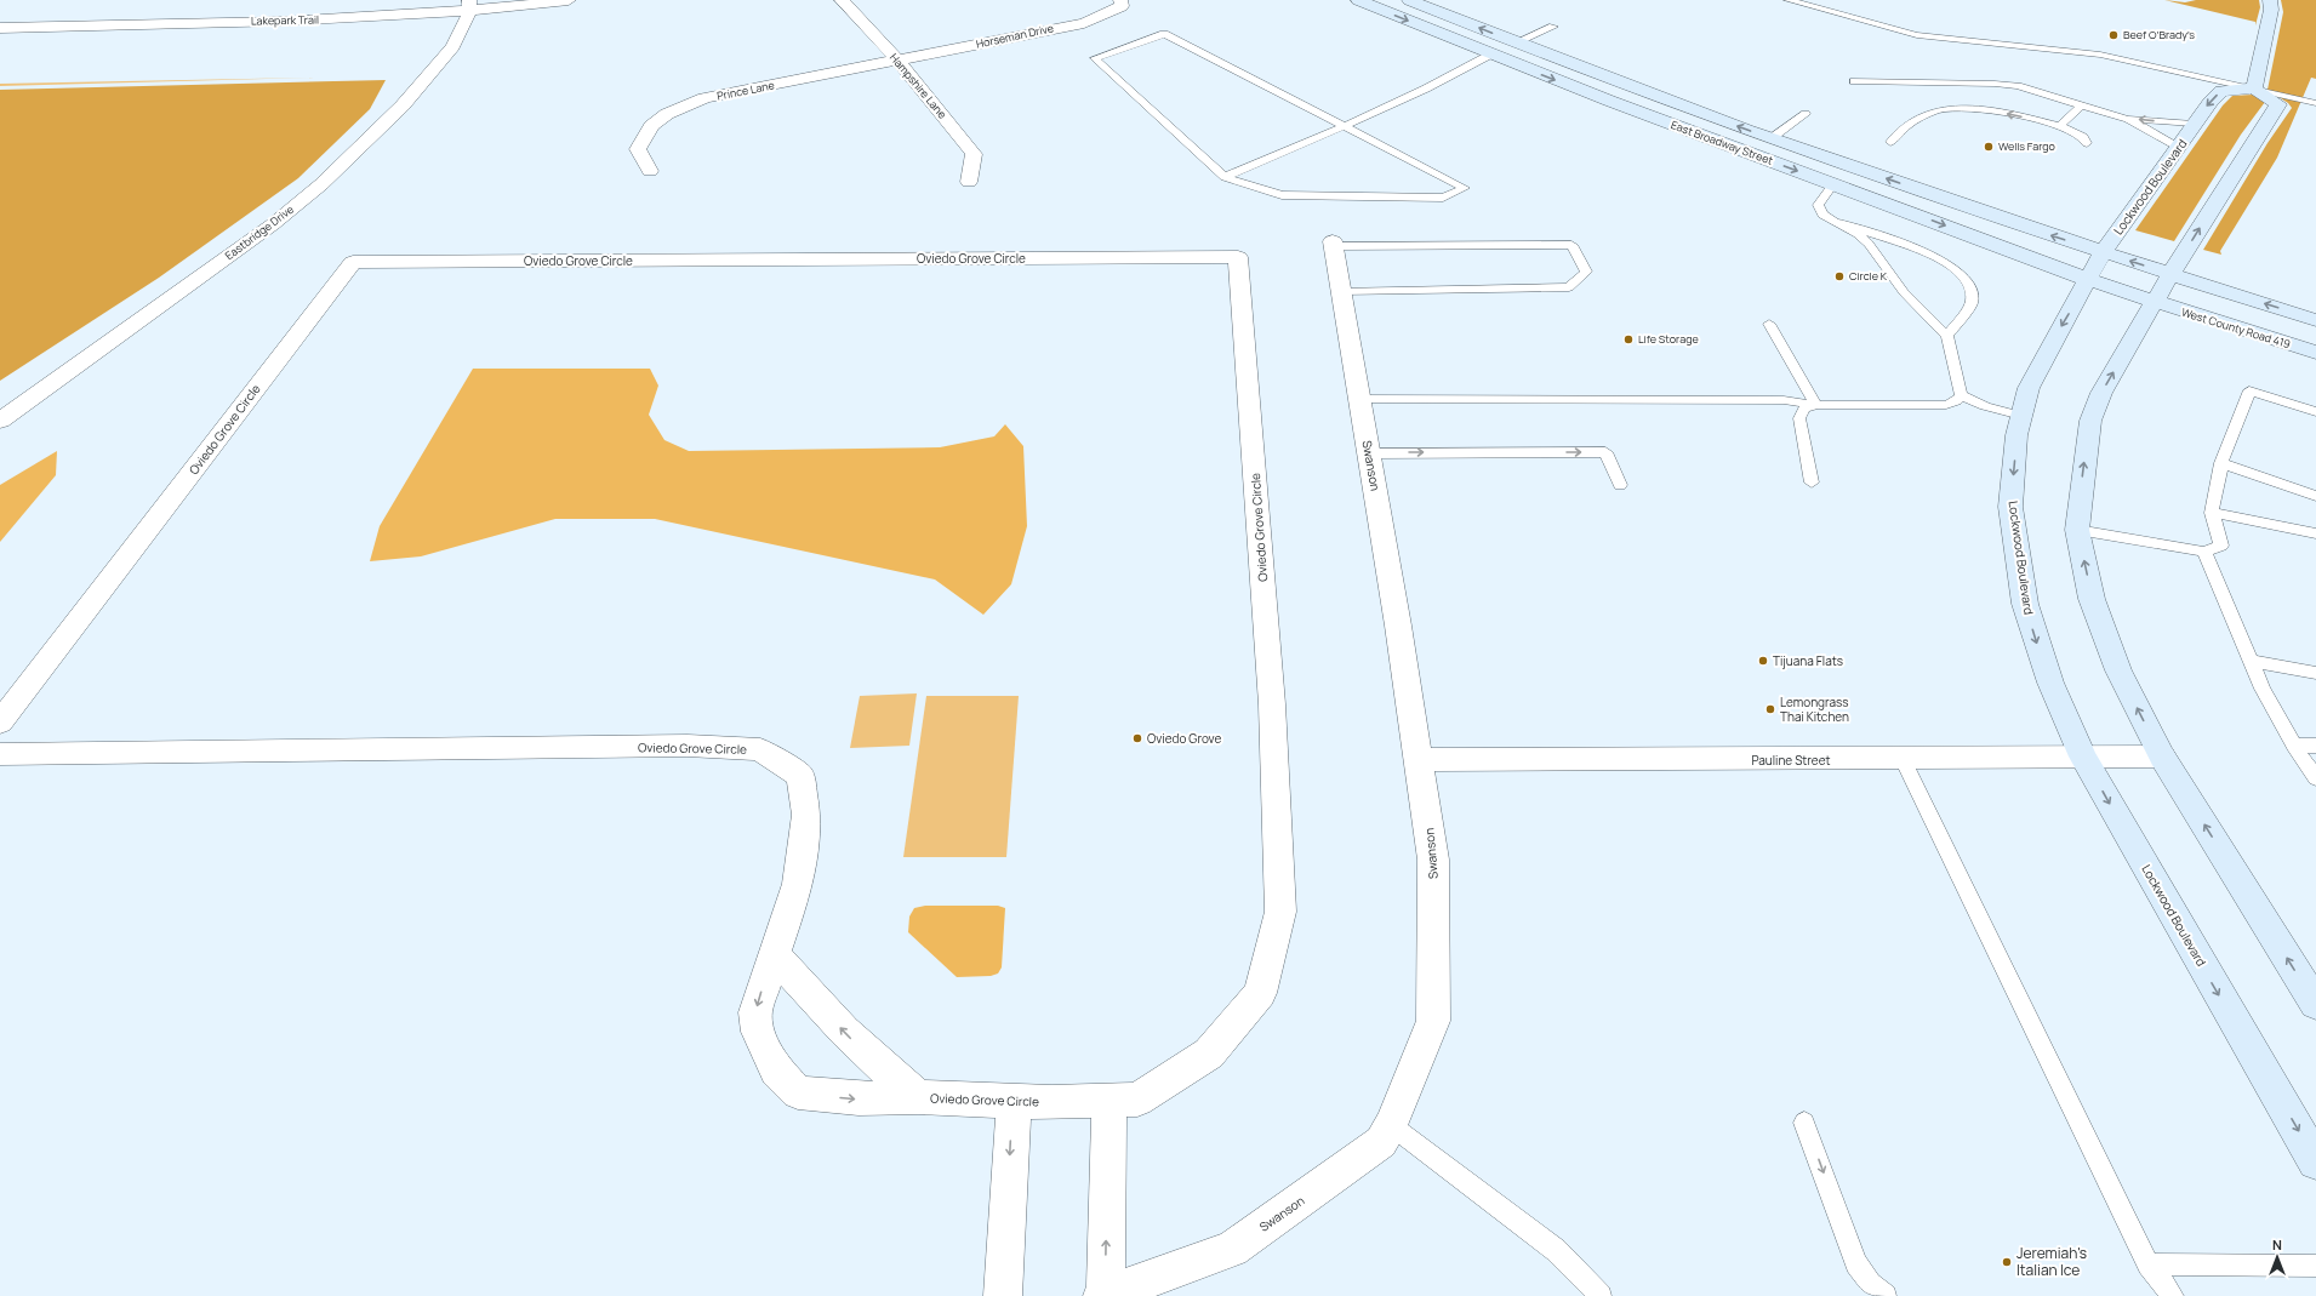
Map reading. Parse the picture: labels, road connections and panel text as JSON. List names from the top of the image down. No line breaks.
{"streets":{"street":["Lakepark Trail","Horseman Drive","Hampshire Lane","Prince Lane","East Broadway Street","Lockwood Boulevard","Eastbridge Drive","Oviedo Grove Circle","West County Road 419","Swanson","Pauline Street"]},"crossings":[["Lakepark Trail","Eastbridge Drive"],["Horseman Drive","Hampshire Lane"],["Horseman Drive","Prince Lane"],["Hampshire Lane","Prince Lane"],["East Broadway Street","Lockwood Boulevard"],["East Broadway Street","West County Road 419"],["Lockwood Boulevard","West County Road 419"],["Lockwood Boulevard","Pauline Street"],["Swanson","Pauline Street"]],"places":["Beef O'Brady's","Wells Fargo","Circle K","Life Storage","Tijuana Flats","Lemongrass Thai Kitchen","Oviedo Grove","Jeremiah's Italian Ice"],"north":"top"}
